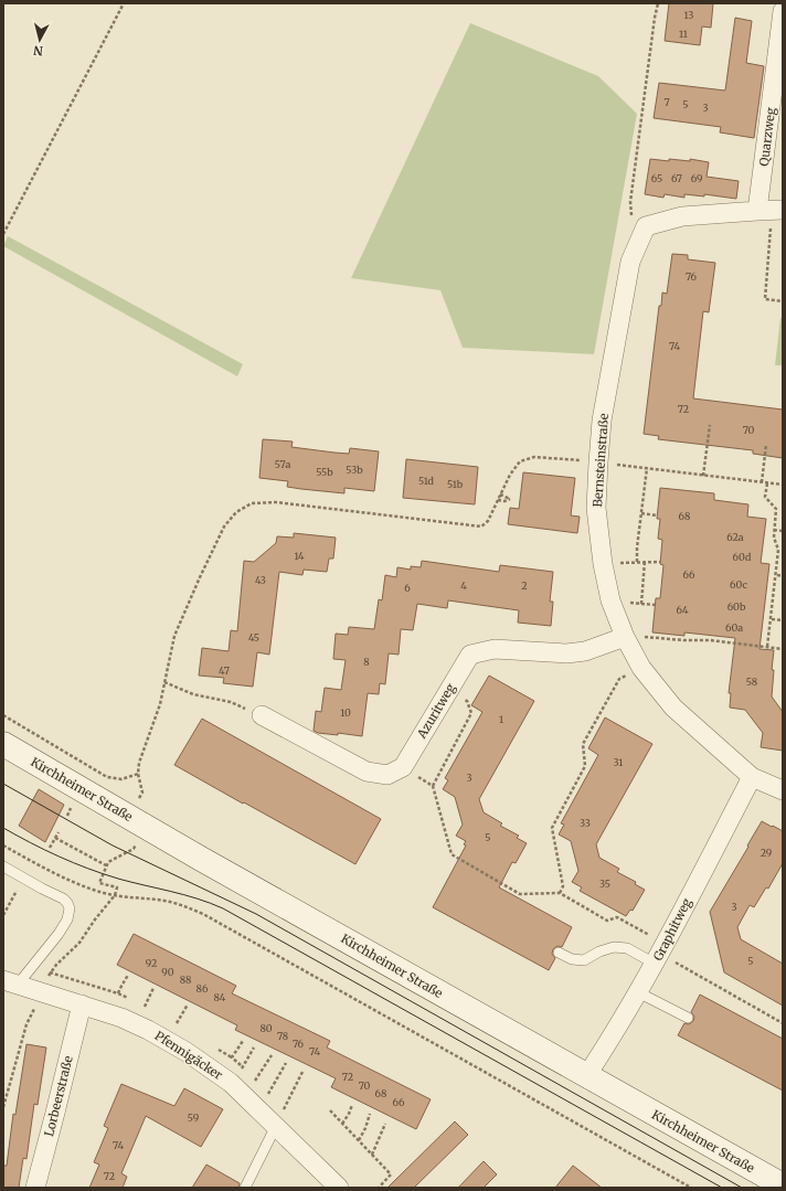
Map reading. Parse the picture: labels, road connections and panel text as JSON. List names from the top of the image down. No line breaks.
{"streets":{"main road":["Kirchheimer Straße"],"street":["Quarzweg","Bernsteinstraße","Azuritweg","Graphitweg","Pfennigäcker","Lorbeerstraße"]},"crossings":[["Bernsteinstraße","Azuritweg"],["Bernsteinstraße","Graphitweg"],["Kirchheimer Straße","Graphitweg"],["Pfennigäcker","Lorbeerstraße"]],"house_numbers":["13","11","7","5","3","65","67","69","76","74","72","70","57a","53b","55b","51d","51b","68","62a","14","60d","66","43","60c","4","2","6","60b","64","60a","45","8","47","58","10","1","31","3","33","5","29","35","3","5","92","90","88","86","84","80","78","76","74","72","70","68","66","59","74","72"],"north":"bottom"}
